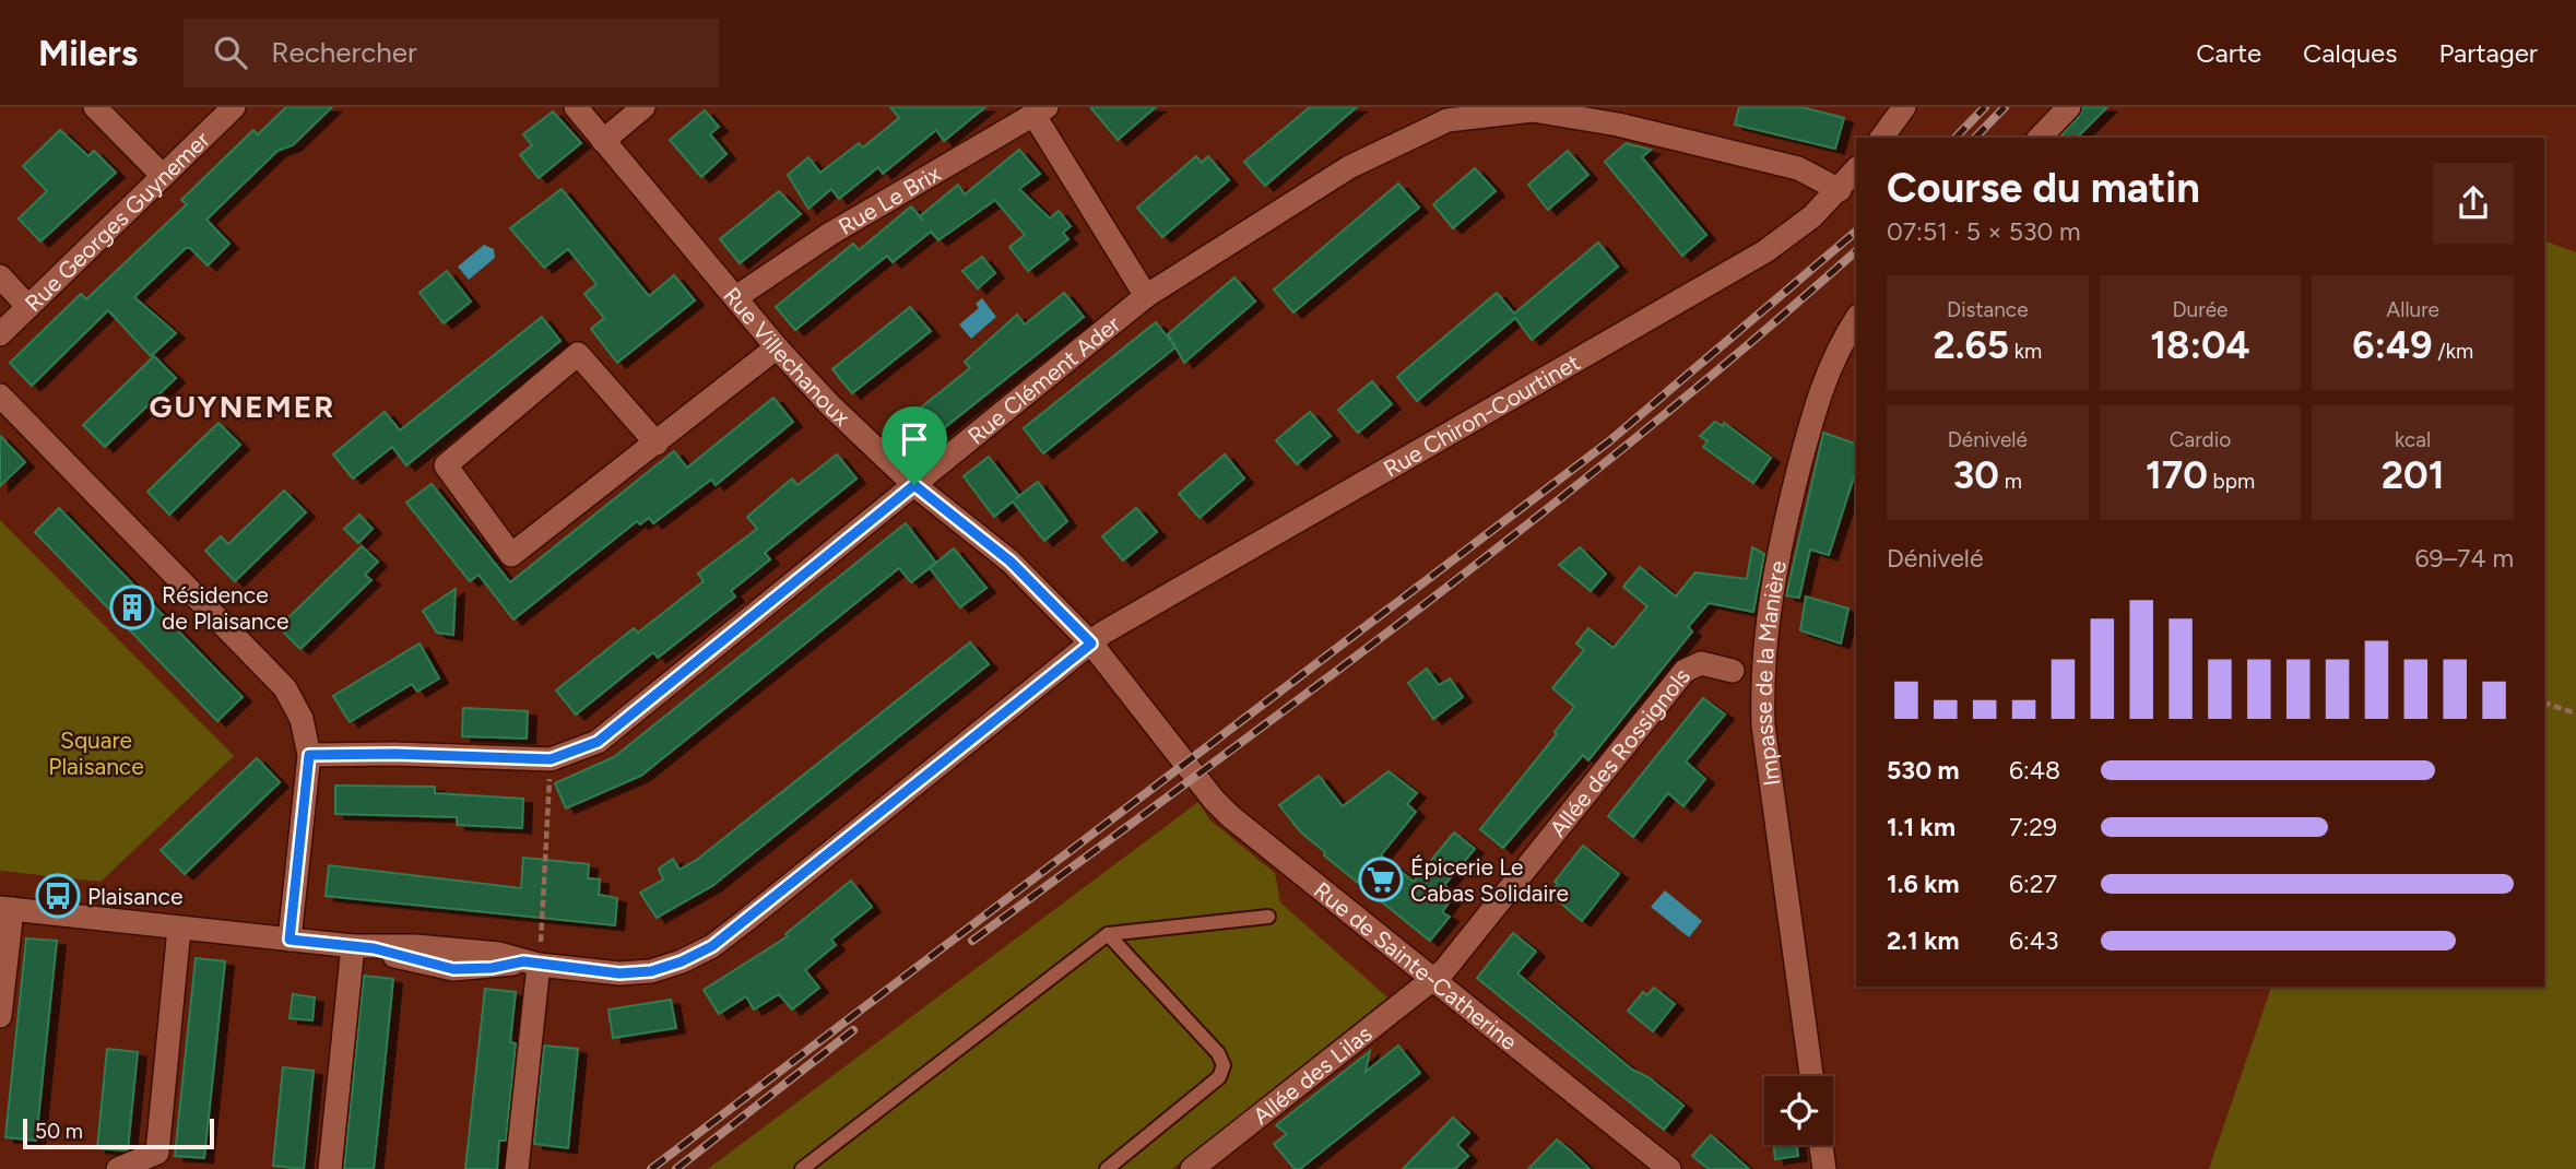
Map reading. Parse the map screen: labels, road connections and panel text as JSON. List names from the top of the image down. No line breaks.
{"streets":{"street":["Rue Le Brix","Rue Georges Guynemer","Rue Villechanoux","Rue Clément Ader","Rue Chiron-Courtinet","Impasse de la Manière","Allée des Rossignols","Rue de Sainte-Catherine","Allée des Lilas"]},"crossings":[["Rue Le Brix","Rue Villechanoux"],["Rue Villechanoux","Rue Clément Ader"],["Rue Villechanoux","Rue Chiron-Courtinet"],["Rue Villechanoux","Rue de Sainte-Catherine"],["Rue Clément Ader","Rue Chiron-Courtinet"],["Allée des Rossignols","Rue de Sainte-Catherine"],["Allée des Rossignols","Allée des Lilas"],["Rue de Sainte-Catherine","Allée des Lilas"]],"districts":["GUYNEMER"],"parks":["Square Plaisance"],"places":{"building":["Résidence de Plaisance"],"supermarket":["Épicerie Le Cabas Solidaire"],"bus stop":["Plaisance"]},"scale_bar":"50 m","page":{"header":"Milers","search":"Rechercher","nav":["Carte","Calques","Partager"],"heading":["Course du matin","07:51 · 5 × 530 m"],"stats":[["Distance","2.65 km"],["Durée","18:04"],["Allure","6:49 /km"],["Dénivelé","30 m"],["Cardio","170 bpm"],["kcal","201"]],"chart":["Dénivelé","69–74 m"],"list":[{"name":"530 m","note":"6:48"},{"name":"1.1 km","note":"7:29"},{"name":"1.6 km","note":"6:27"},{"name":"2.1 km","note":"6:43"}],"scale":"50 m"}}
